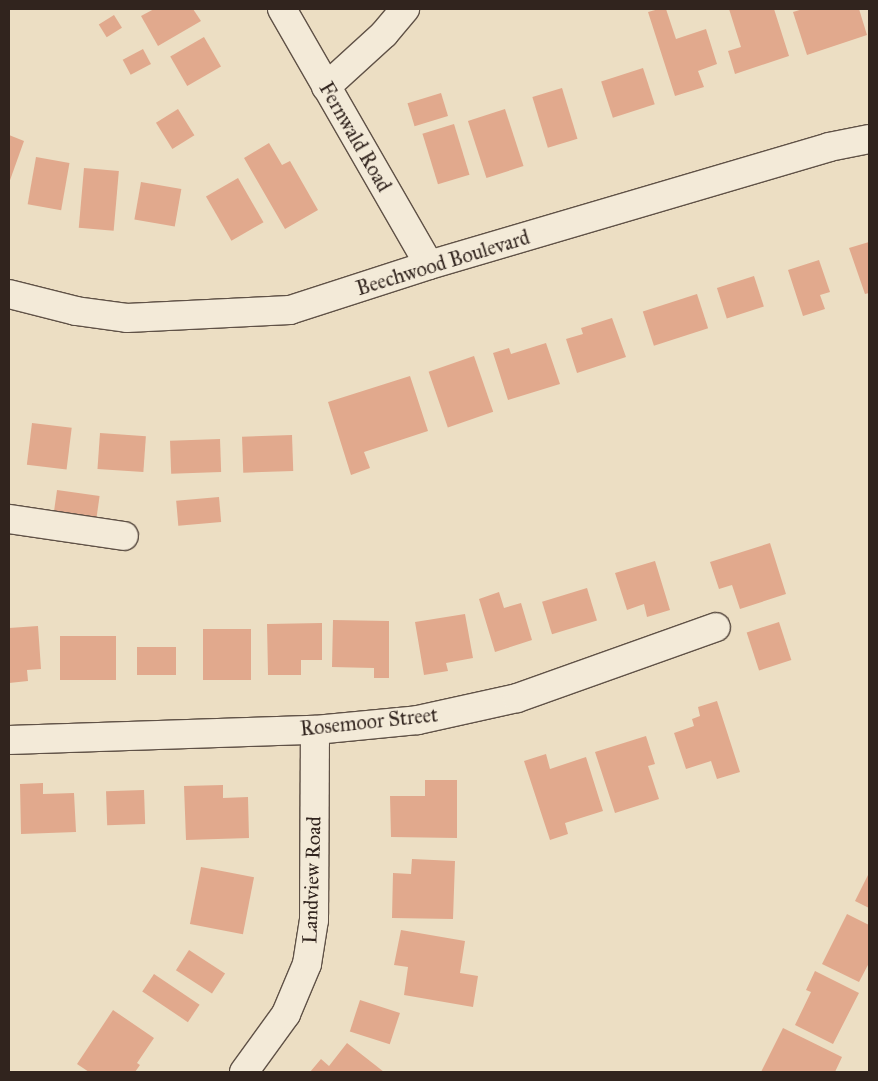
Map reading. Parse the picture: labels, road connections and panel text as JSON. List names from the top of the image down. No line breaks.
{"streets":{"street":["Fernwald Road","Beechwood Boulevard","Rosemoor Street","Landview Road"]},"crossings":[["Fernwald Road","Beechwood Boulevard"],["Rosemoor Street","Landview Road"]]}
